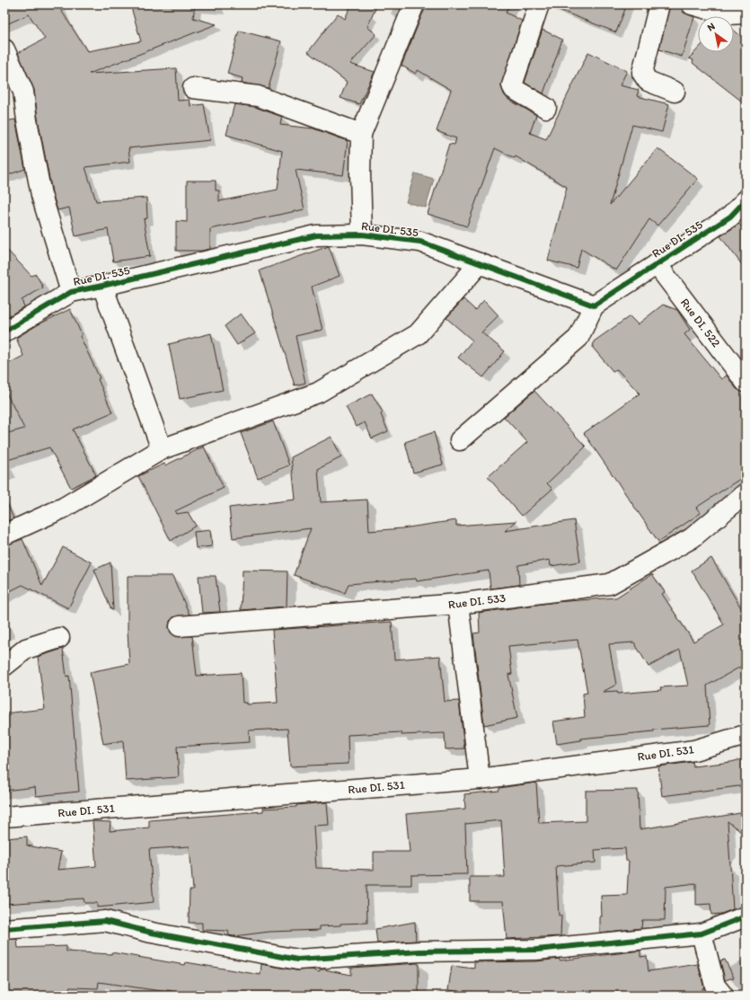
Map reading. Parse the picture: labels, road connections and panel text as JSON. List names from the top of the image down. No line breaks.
{"streets":{"street":["Rue DI. 535","Rue DI. 522","Rue DI. 533","Rue DI. 531"]},"crossings":[["Rue DI. 535","Rue DI. 522"]],"north":"top left"}
